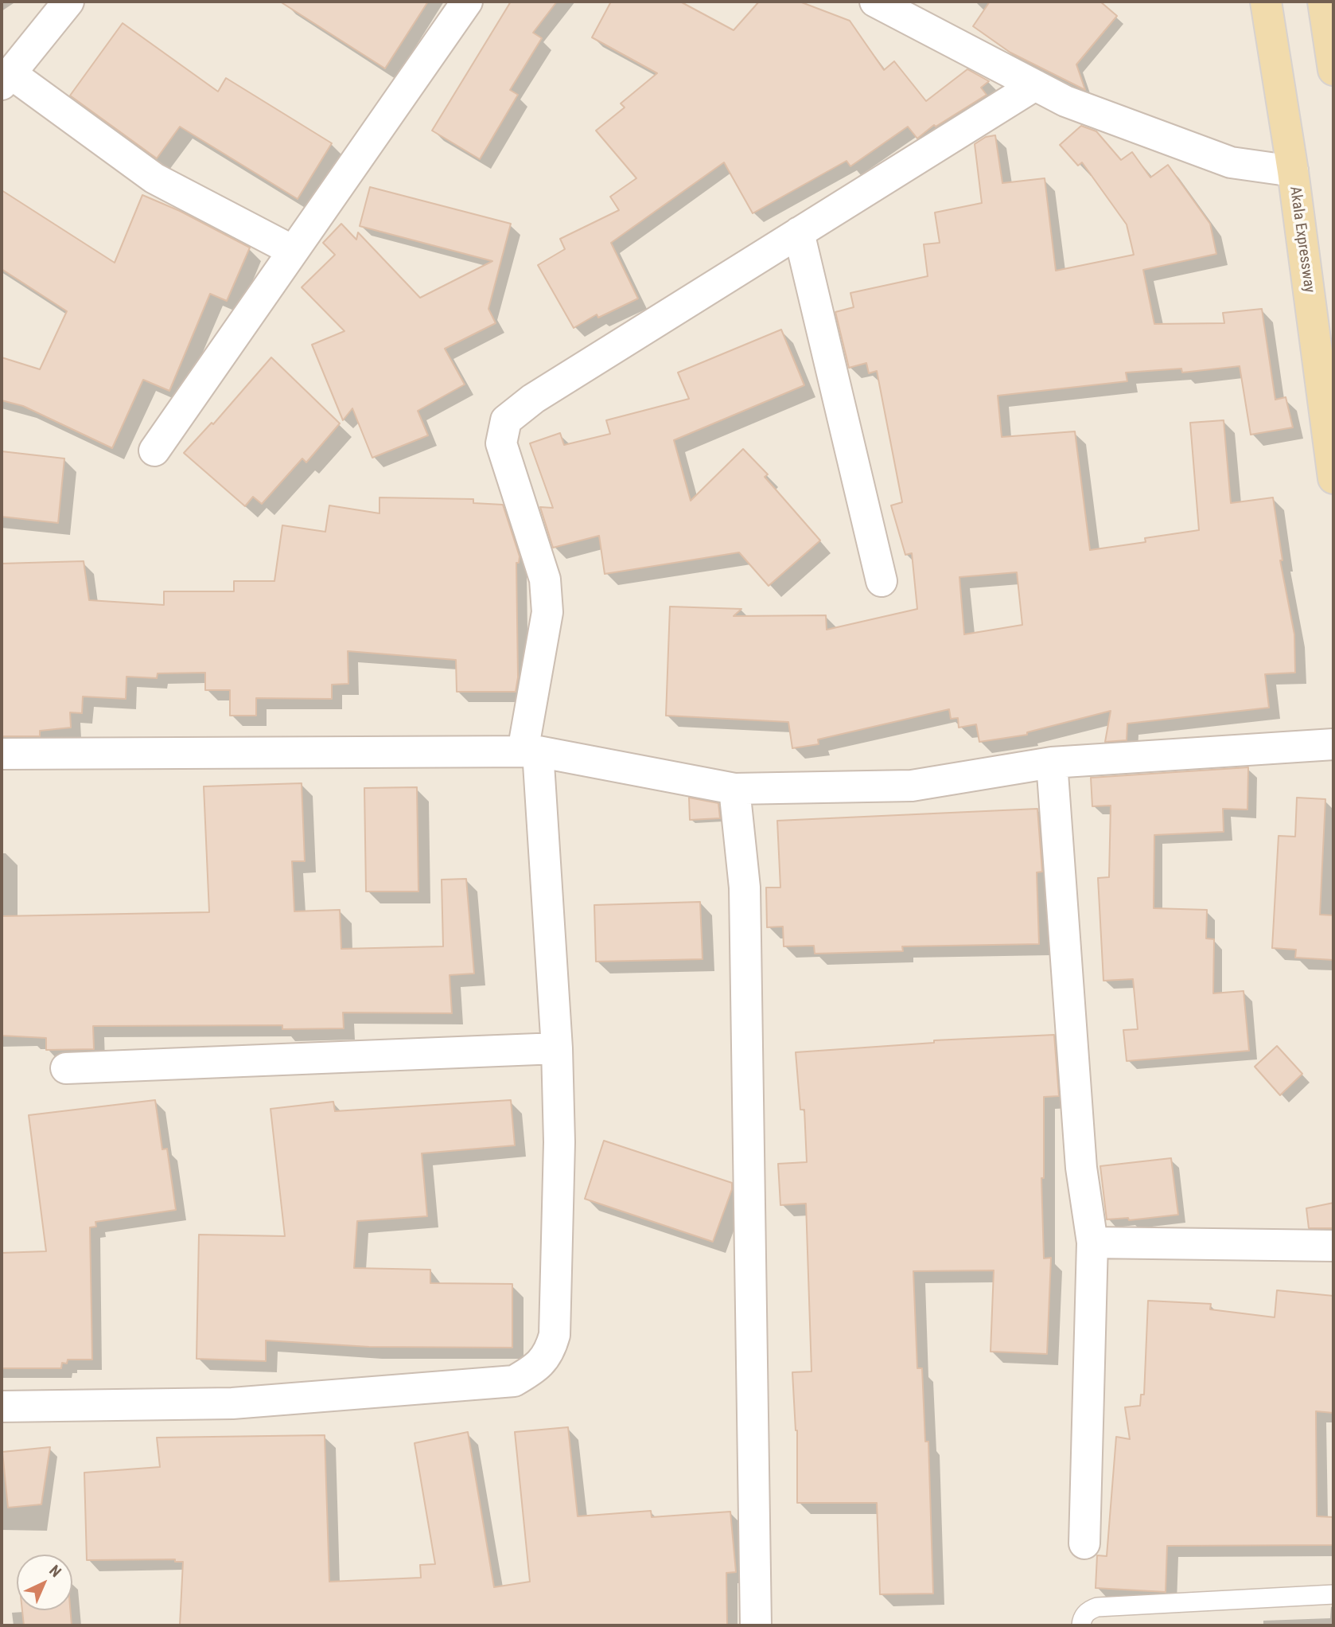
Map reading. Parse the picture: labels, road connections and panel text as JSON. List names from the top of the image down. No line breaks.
{"streets":{"main road":["Akala Expressway"]},"north":"top right"}
